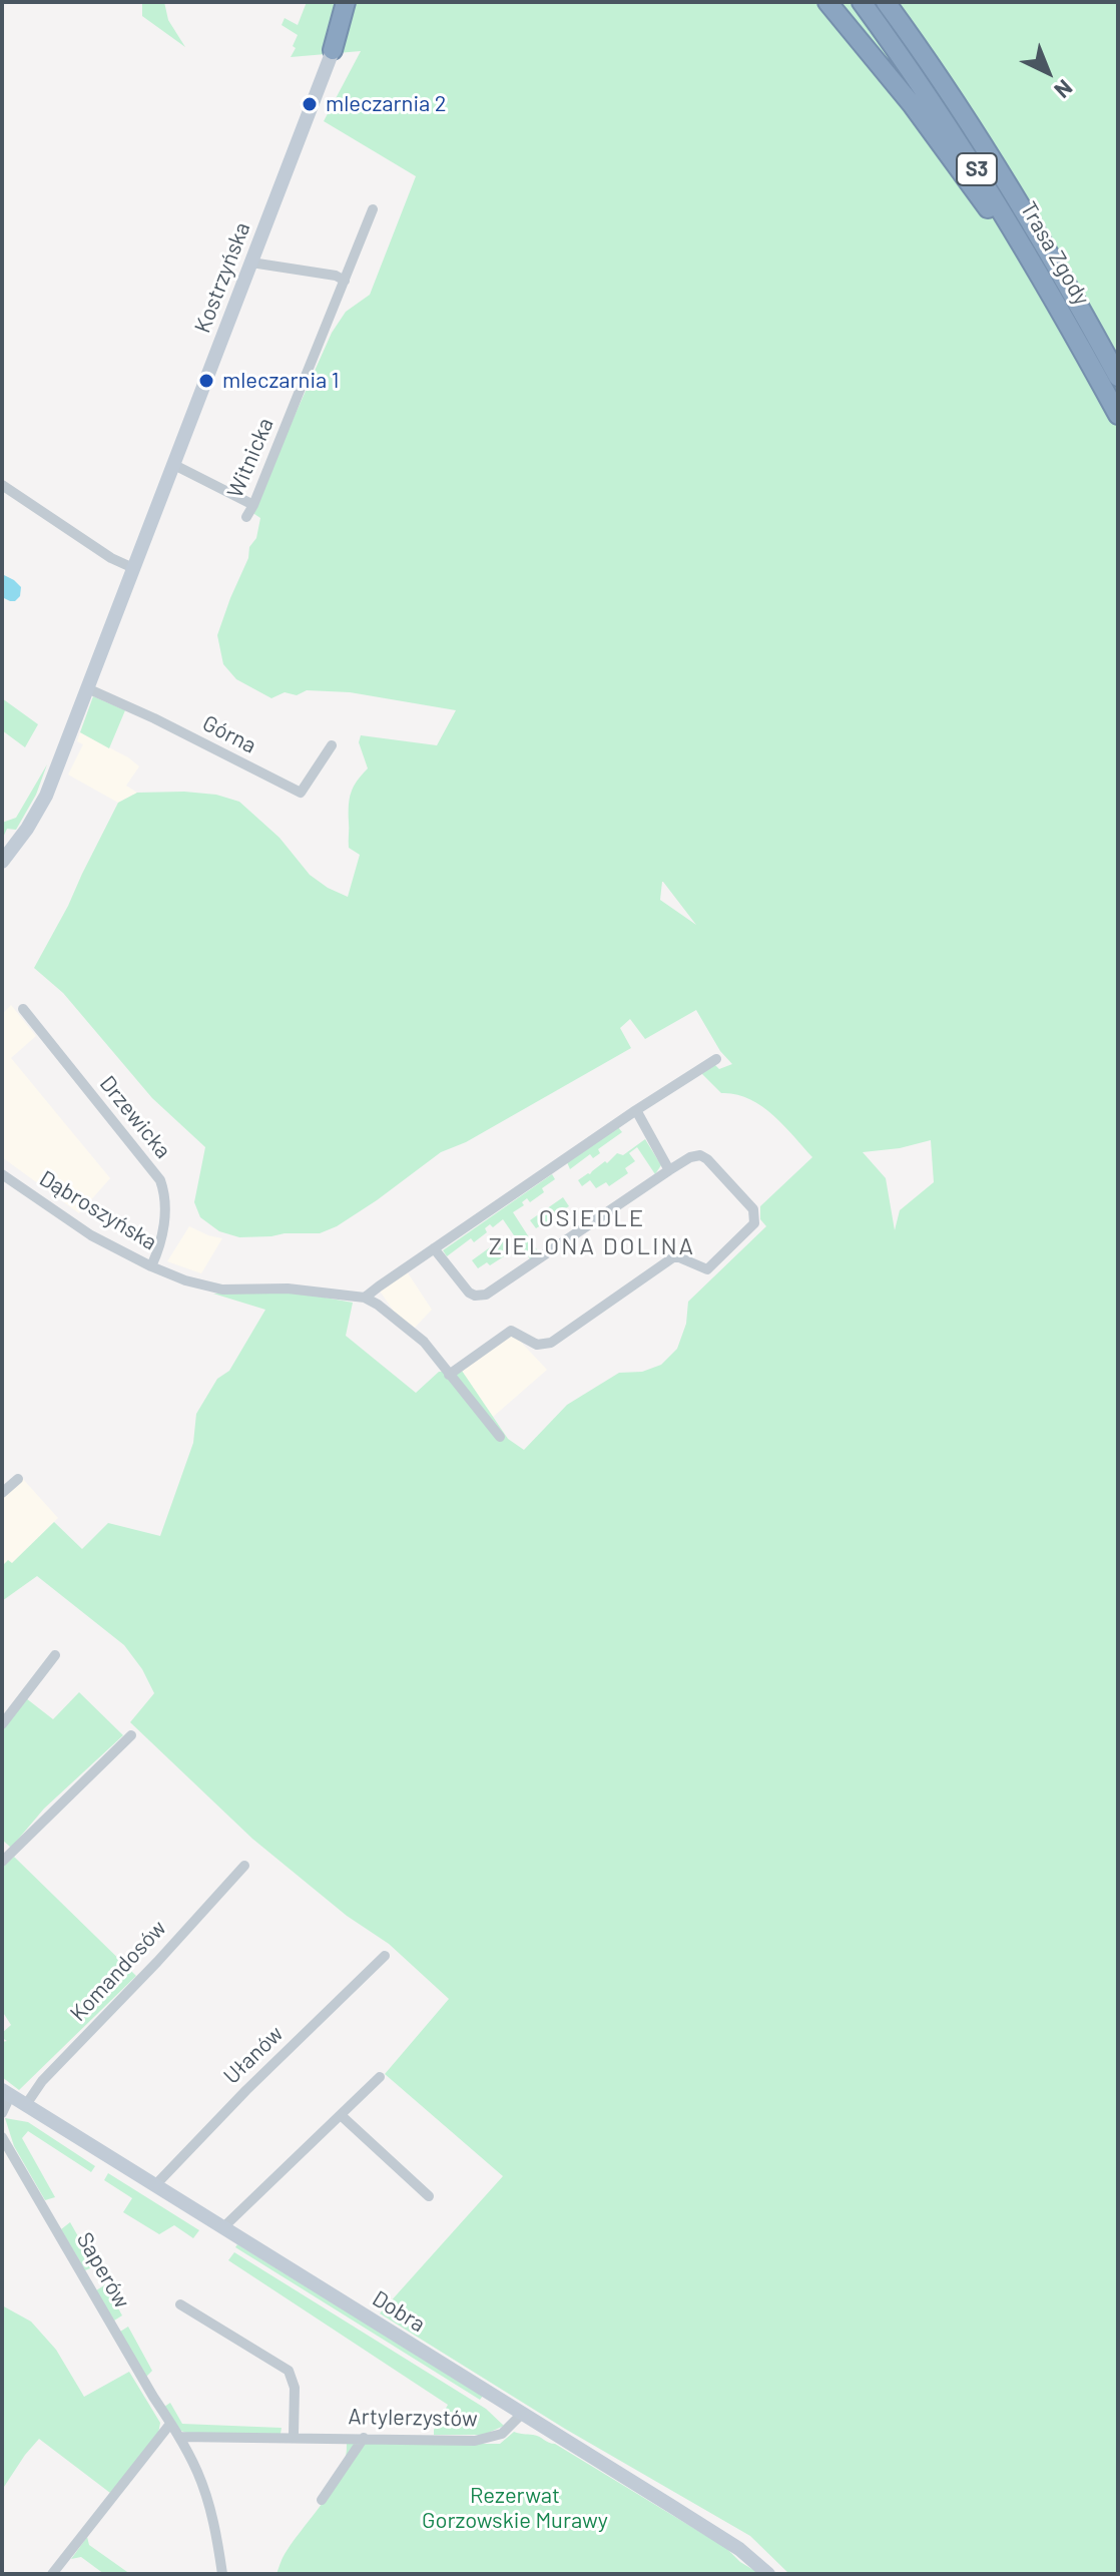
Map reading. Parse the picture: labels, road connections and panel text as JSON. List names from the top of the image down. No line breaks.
{"streets":{"highway":["S3","Trasa Zgody"],"main road":["Kostrzyńska","Dobra"],"street":["Witnicka","Górna","Drzewicka","Dąbroszyńska","Komandosów","Ułanów","Saperów","Artylerzystów"]},"crossings":[["Kostrzyńska","Górna"],["Drzewicka","Dąbroszyńska"],["Komandosów","Dobra"],["Ułanów","Dobra"],["Saperów","Artylerzystów"],["Dobra","Artylerzystów"]],"districts":["OSIEDLE ZIELONA DOLINA"],"parks":["Rezerwat Gorzowskie Murawy"],"places":["mleczarnia 2","mleczarnia 1"],"north":"bottom right"}
